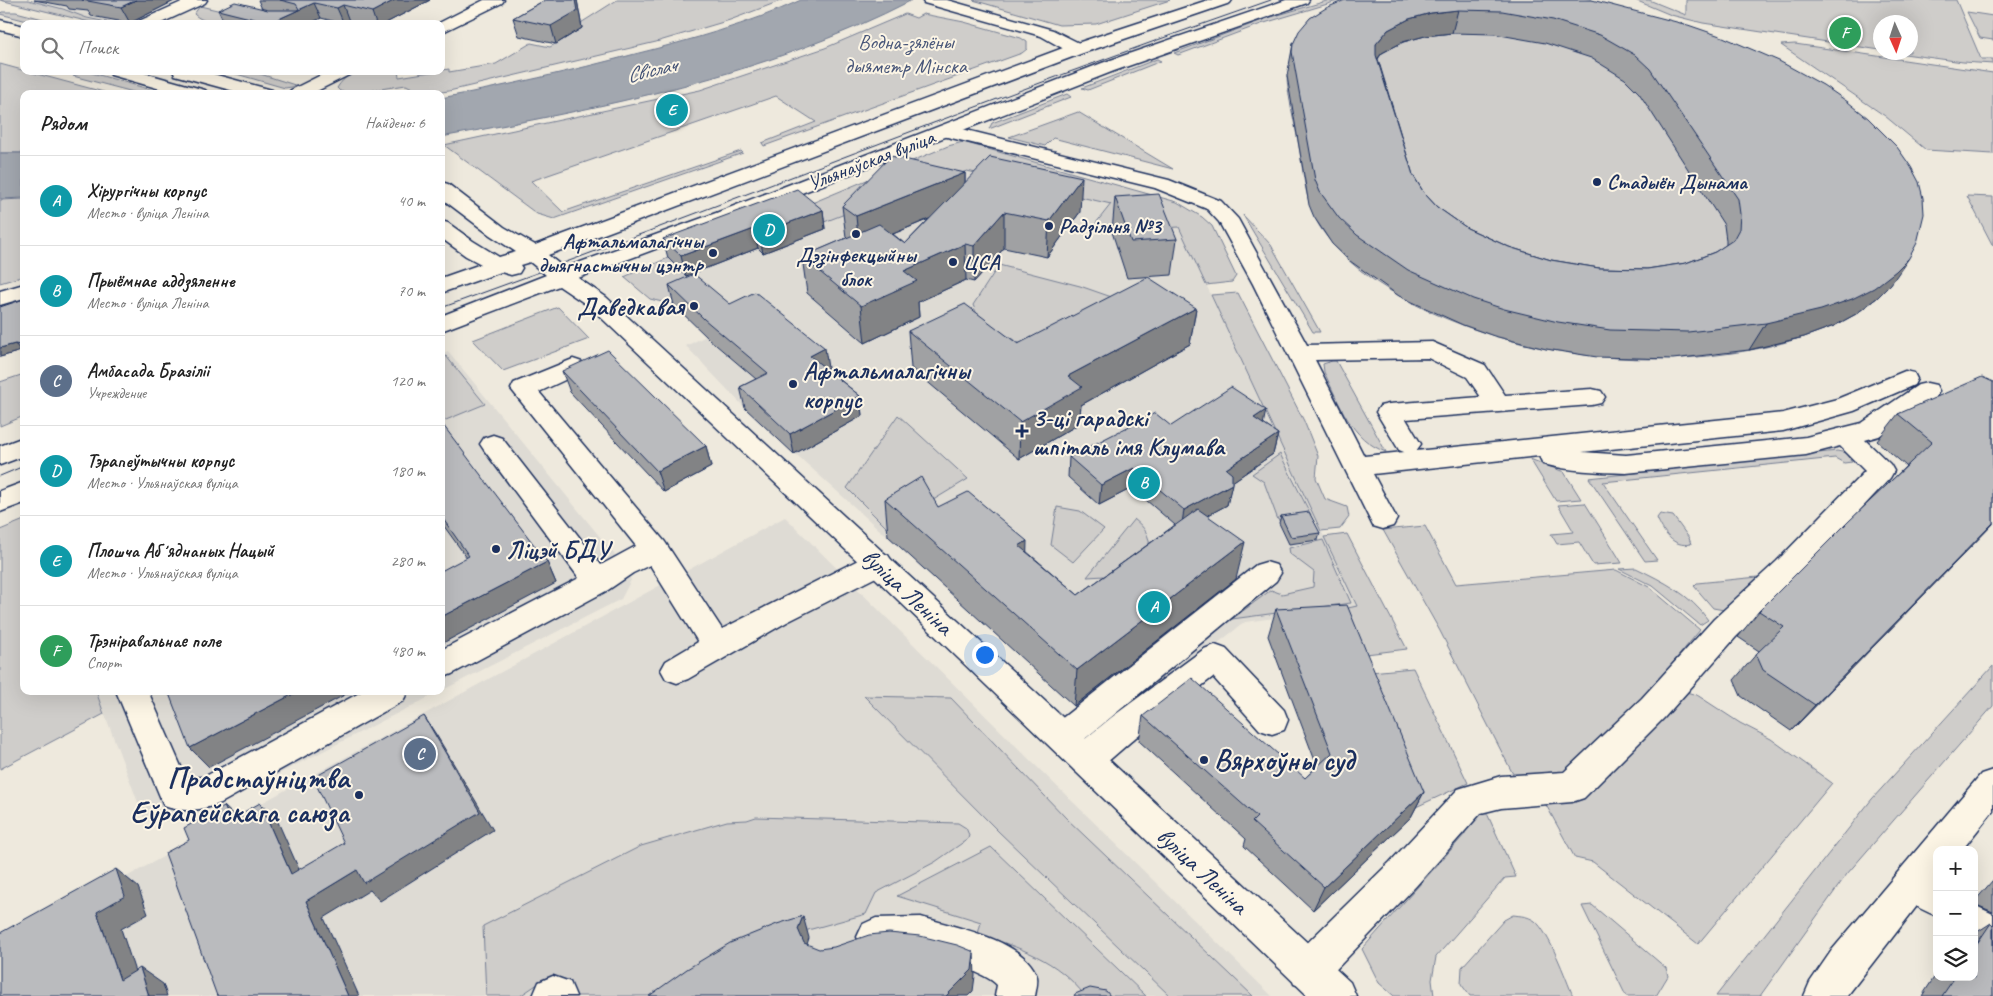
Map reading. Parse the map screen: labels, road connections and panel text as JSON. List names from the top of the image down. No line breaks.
{"streets":{"main road":["Ульянаўская вуліца","вуліца Леніна"]},"crossings":[["Ульянаўская вуліца","вуліца Леніна"]],"water":["Свіслач"],"parks":["Водна-зялёны дыяметр Мінска"],"places":{"other":["Стадыён Дынама","Радзільня №3","Дэзінфекцыйны блок","Афтальмалагічны дыягнастычны цэнтр","ЦСА","Даведкавая","Афтальмалагічны корпус","Ліцэй БДУ","Вярхоўны суд","Прадстаўніцтва Еўрапейскага саюза"],"health":["3-ці гарадскі шпіталь імя Клумава"]},"north":"bottom","page":{"pins":["F","E","D","B","A","C"],"search":"Поиск","heading":["Рядом","Найдено: 6"],"list":[{"mark":"A","name":"Хірургічны корпус","note":"Место · вуліца Леніна","value":"40 m"},{"mark":"B","name":"Прыёмнае аддзяленне","note":"Место · вуліца Леніна","value":"70 m"},{"mark":"C","name":"Амбасада Бразіліі","note":"Учреждение","value":"120 m"},{"mark":"D","name":"Тэрапеўтычны корпус","note":"Место · Ульянаўская вуліца","value":"180 m"},{"mark":"E","name":"Плошча Абʼяднаных Нацый","note":"Место · Ульянаўская вуліца","value":"280 m"},{"mark":"F","name":"Трэніравальнае поле","note":"Спорт","value":"480 m"}],"map_buttons":["+","−"]}}
